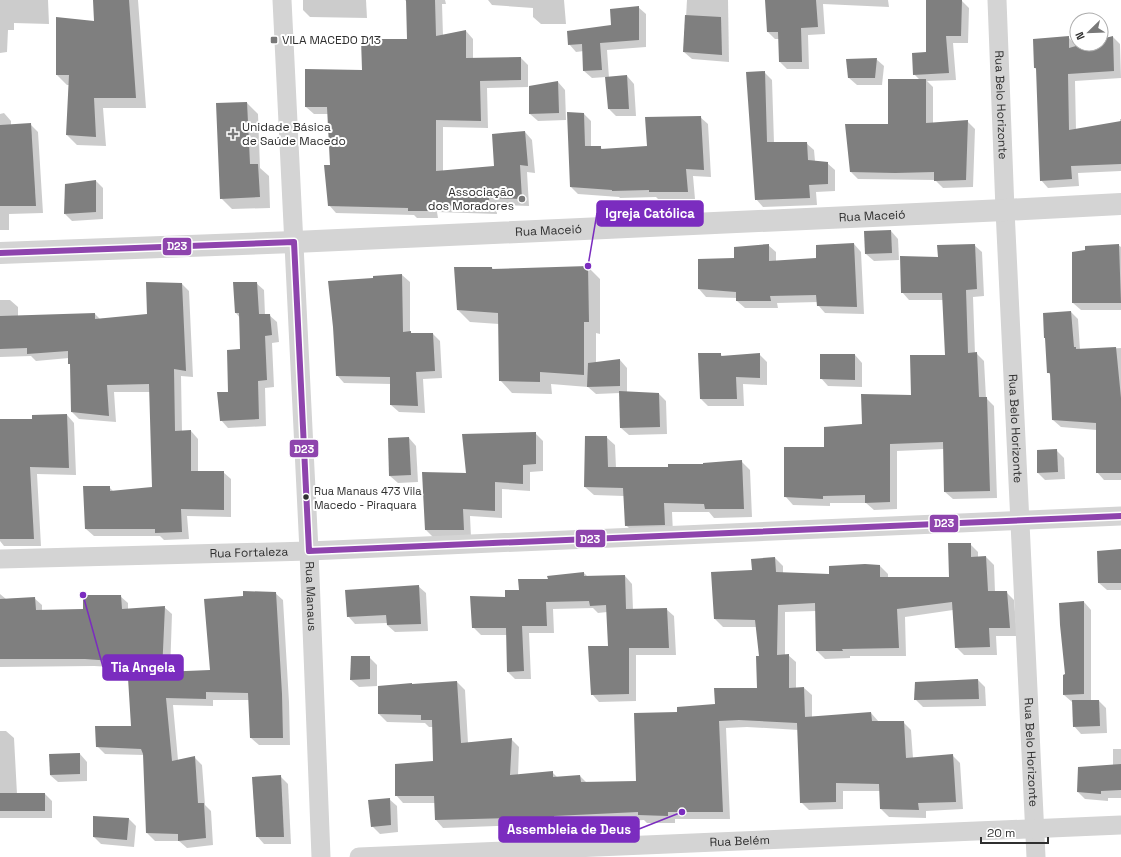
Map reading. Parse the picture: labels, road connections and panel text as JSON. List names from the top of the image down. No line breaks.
{"streets":{"street":["Rua Belo Horizonte","Rua Maceió","Rua Fortaleza","Rua Manaus","Rua Belém"]},"crossings":[["Rua Belo Horizonte","Rua Maceió"],["Rua Belo Horizonte","Rua Fortaleza"],["Rua Belo Horizonte","Rua Belém"],["Rua Maceió","Rua Manaus"],["Rua Fortaleza","Rua Manaus"]],"places":{"transit":["VILA MACEDO D13"],"health":["Unidade Básica de Saúde Macedo"],"other":["Associação dos Moradores","Igreja Católica","Rua Manaus 473 Vila Macedo - Piraquara","Tia Angela","Assembleia de Deus"]},"lines":["transit line D23"],"scale_bar":"20 m","north":"bottom left"}
